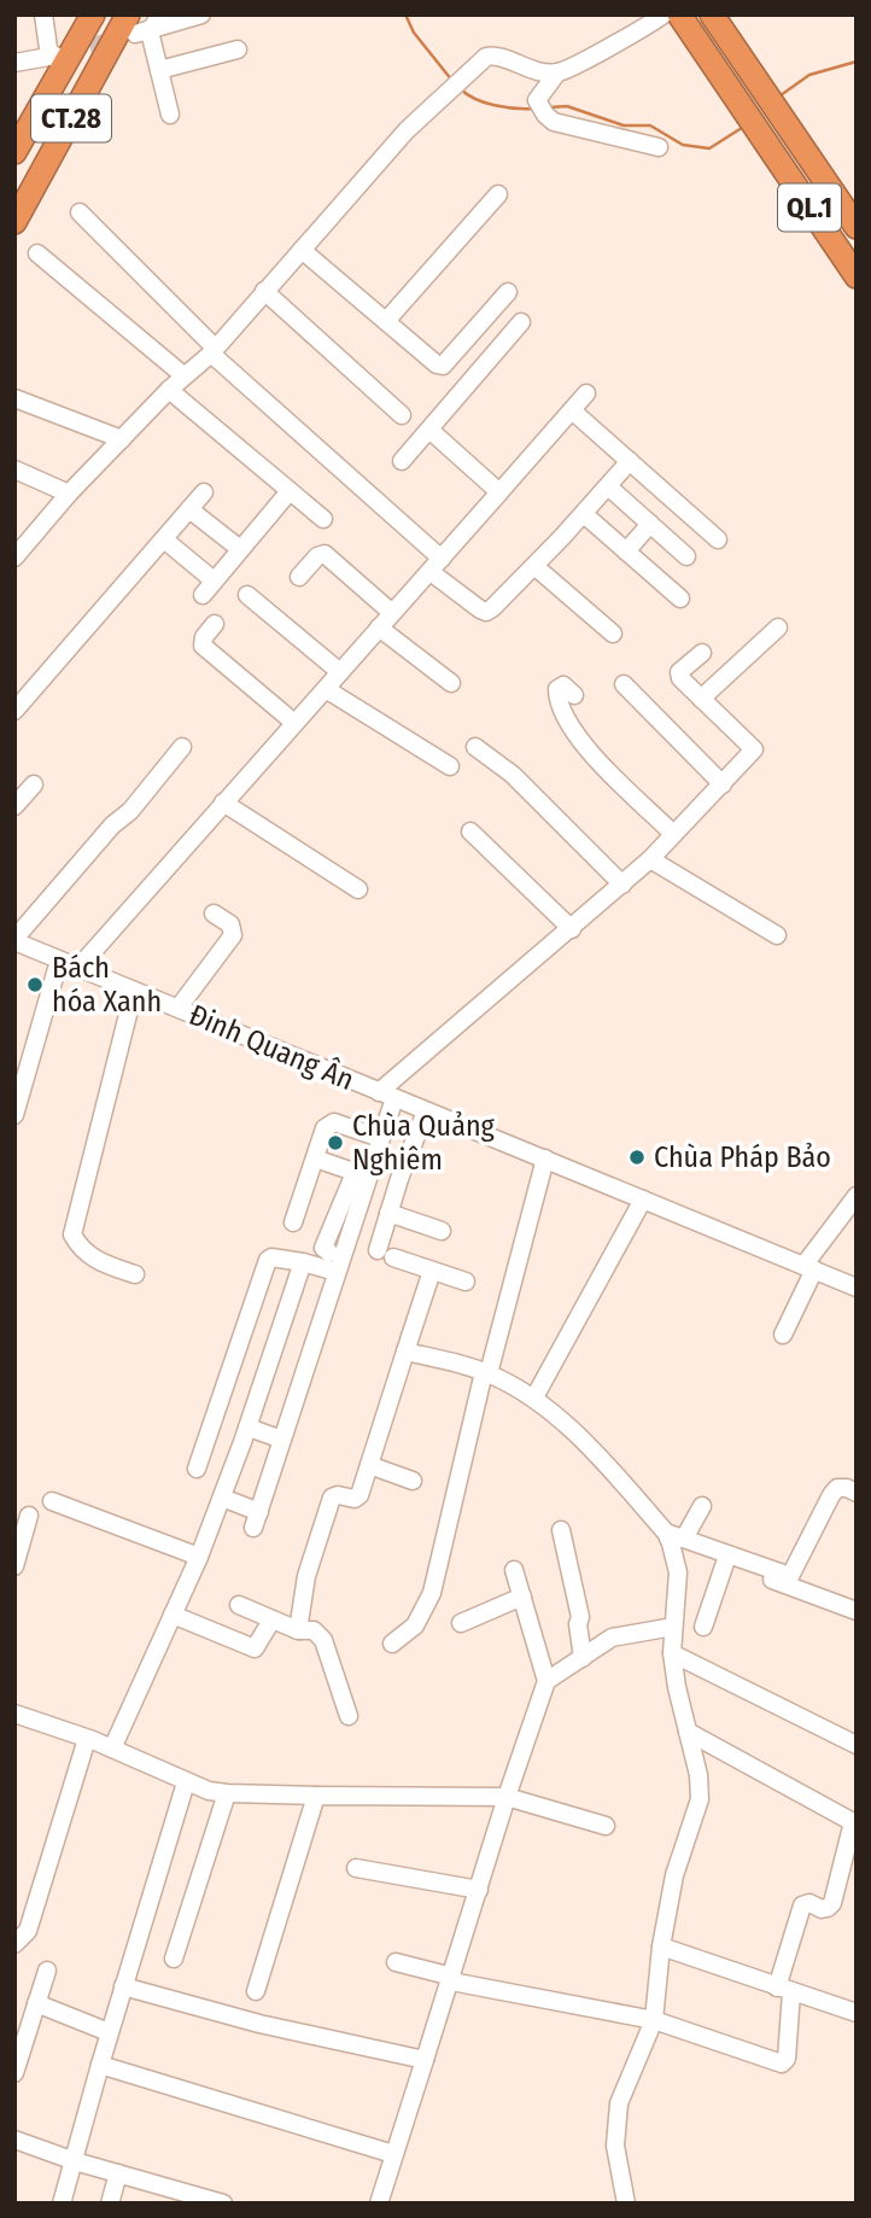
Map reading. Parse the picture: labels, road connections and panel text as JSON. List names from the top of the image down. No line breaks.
{"streets":{"highway":["CT.28","QL.1"],"street":["Đinh Quang Ân"]},"places":["Bách hóa Xanh","Chùa Quảng Nghiêm","Chùa Pháp Bảo"]}
